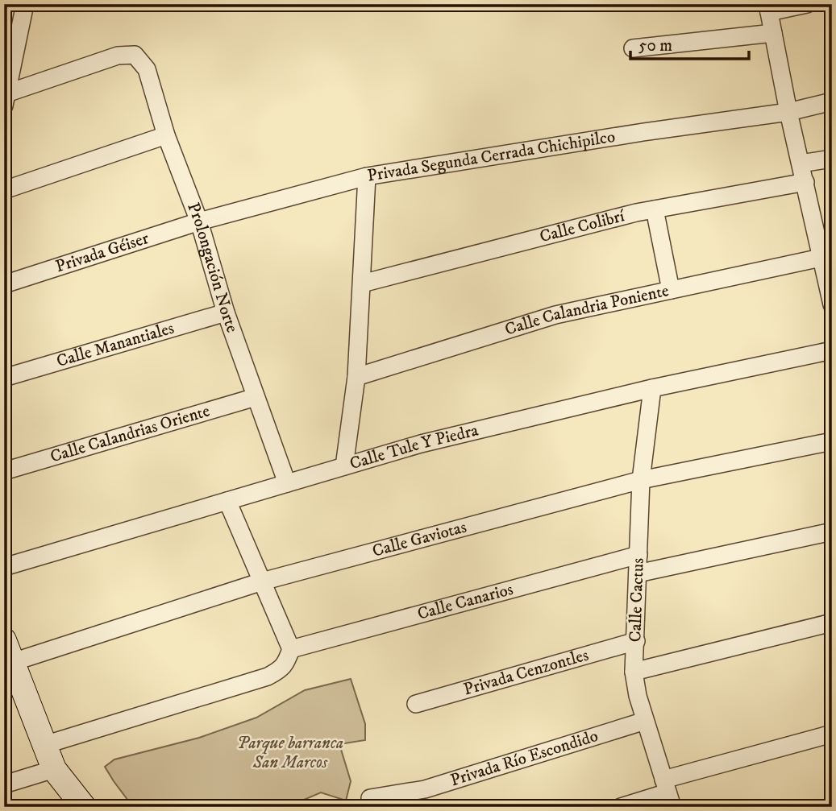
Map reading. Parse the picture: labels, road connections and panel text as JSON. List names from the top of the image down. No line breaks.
{"streets":{"street":["Privada Segunda Cerrada Chichipilco","Calle Colibrí","Privada Géiser","Prolongación Norte","Calle Calandria Poniente","Calle Manantiales","Calle Calandrias Oriente","Calle Tule Y Piedra","Calle Gaviotas","Calle Cactus","Calle Canarios","Privada Cenzontles","Privada Río Escondido"]},"crossings":[["Privada Segunda Cerrada Chichipilco","Privada Géiser"],["Privada Segunda Cerrada Chichipilco","Prolongación Norte"],["Privada Géiser","Prolongación Norte"],["Prolongación Norte","Calle Manantiales"],["Prolongación Norte","Calle Calandrias Oriente"],["Prolongación Norte","Calle Tule Y Piedra"],["Calle Tule Y Piedra","Calle Cactus"],["Calle Gaviotas","Calle Cactus"],["Calle Cactus","Calle Canarios"],["Calle Cactus","Privada Cenzontles"],["Calle Cactus","Privada Río Escondido"]],"parks":["Parque barranca San Marcos"],"scale_bar":"50 m"}
